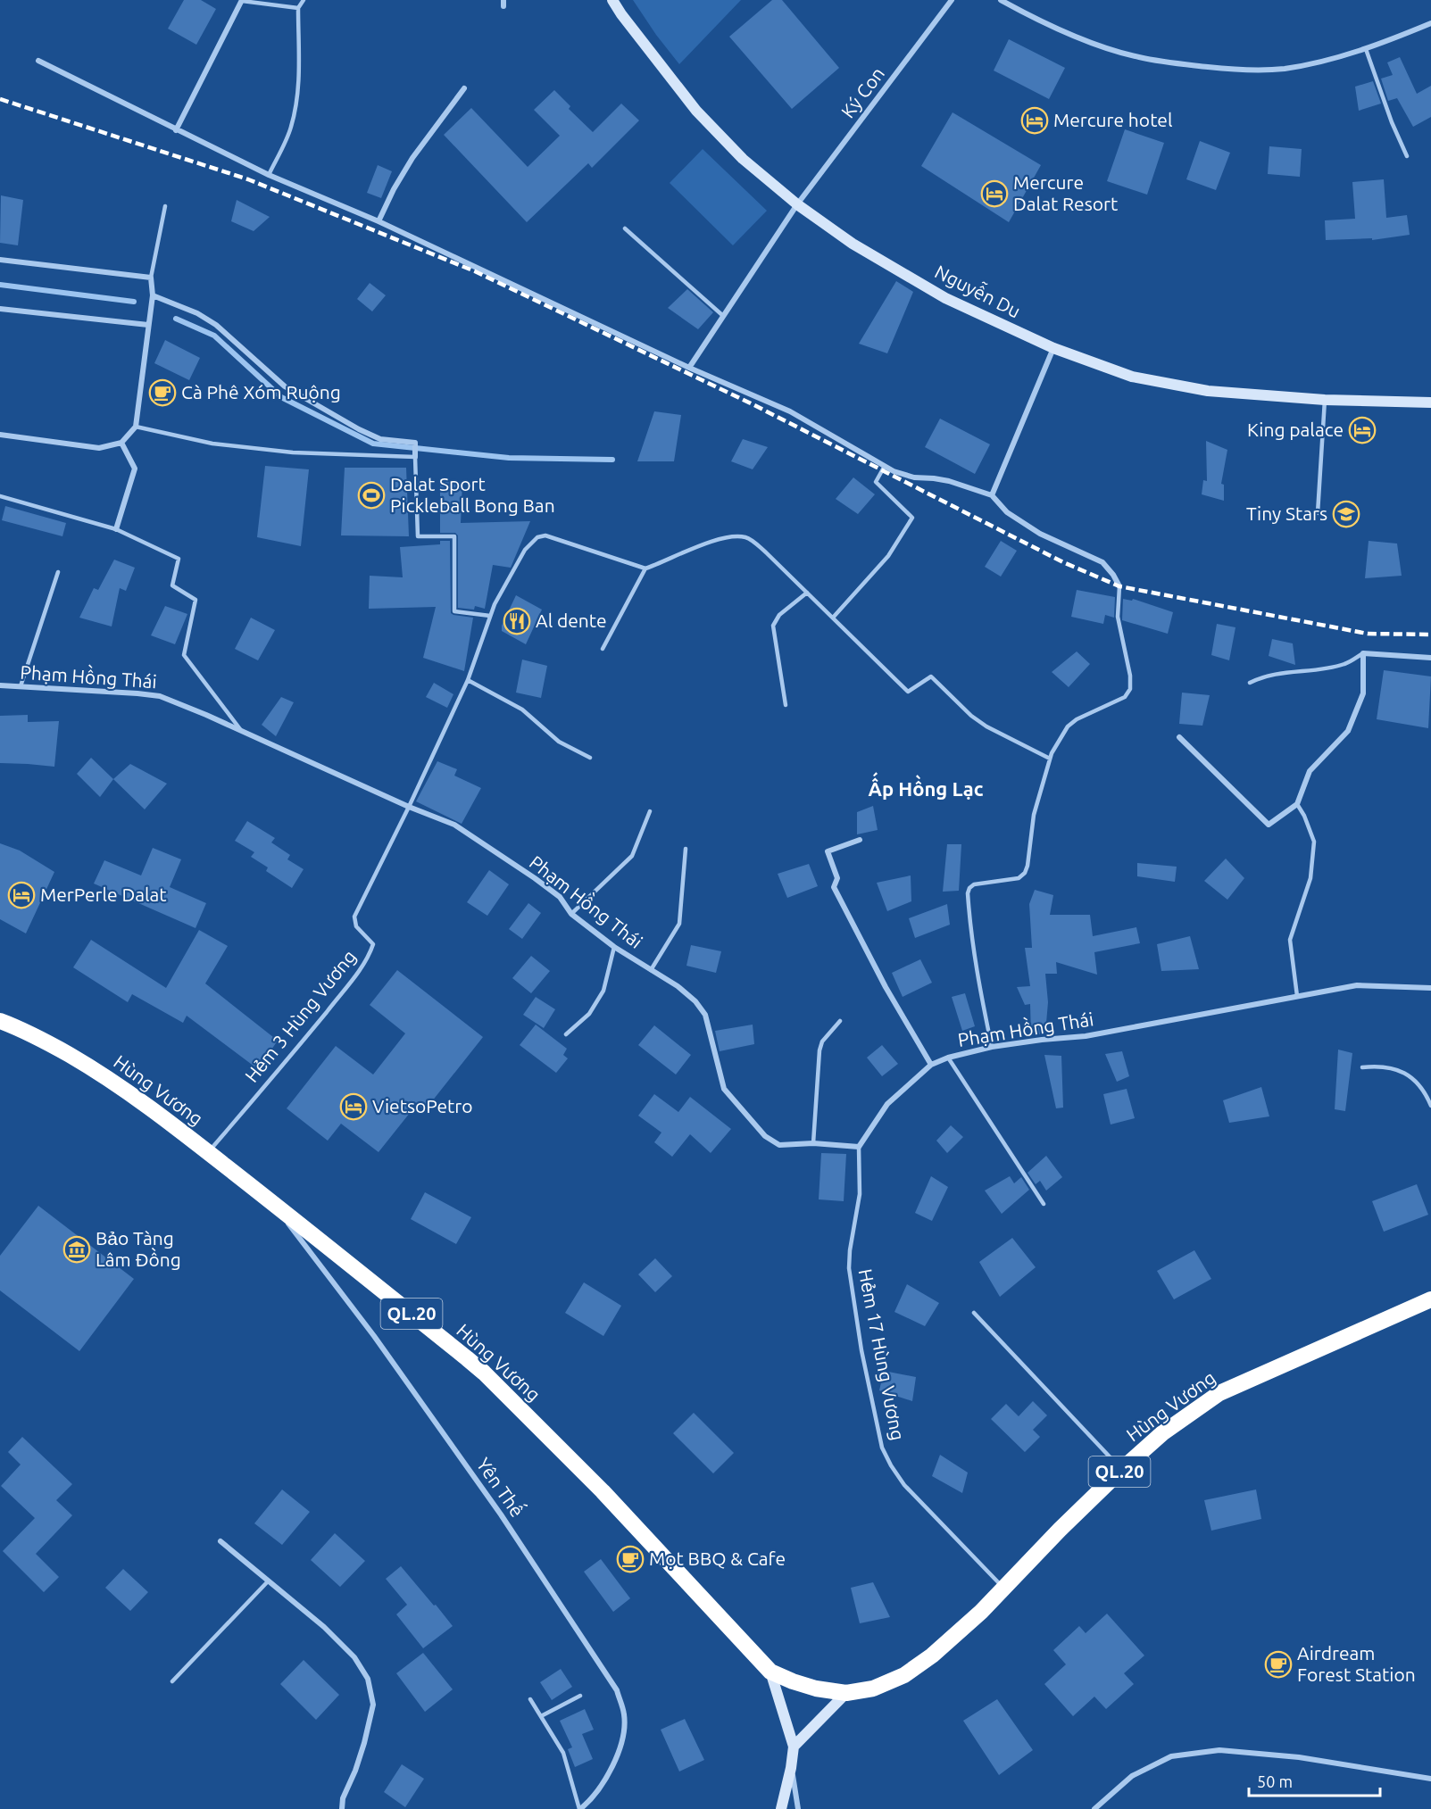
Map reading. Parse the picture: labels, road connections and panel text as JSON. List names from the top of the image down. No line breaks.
{"streets":{"highway":["Hùng Vương","QL.20"],"street":["Ký Con","Nguyễn Du","Phạm Hồng Thái","Yên Thế"],"lane":["Hẻm 3 Hùng Vương","Hẻm 17 Hùng Vương"]},"crossings":[["Ký Con","Nguyễn Du"],["Phạm Hồng Thái","Hẻm 3 Hùng Vương"],["Phạm Hồng Thái","Hẻm 17 Hùng Vương"],["Hẻm 3 Hùng Vương","Hùng Vương"],["Hùng Vương","Hẻm 17 Hùng Vương"],["Hùng Vương","Yên Thế"]],"districts":["Ấp Hồng Lạc"],"places":{"hotel":["Mercure hotel","Mercure Dalat Resort","King palace","MerPerle Dalat","VietsoPetro"],"cafe":["Cà Phê Xóm Ruộng","Mọt BBQ & Cafe","Airdream Forest Station"],"sports":["Dalat Sport Pickleball Bong Ban"],"school or university":["Tiny Stars"],"restaurant":["Al dente"],"museum":["Bảo Tàng Lâm Đồng"]},"scale_bar":"50 m"}
